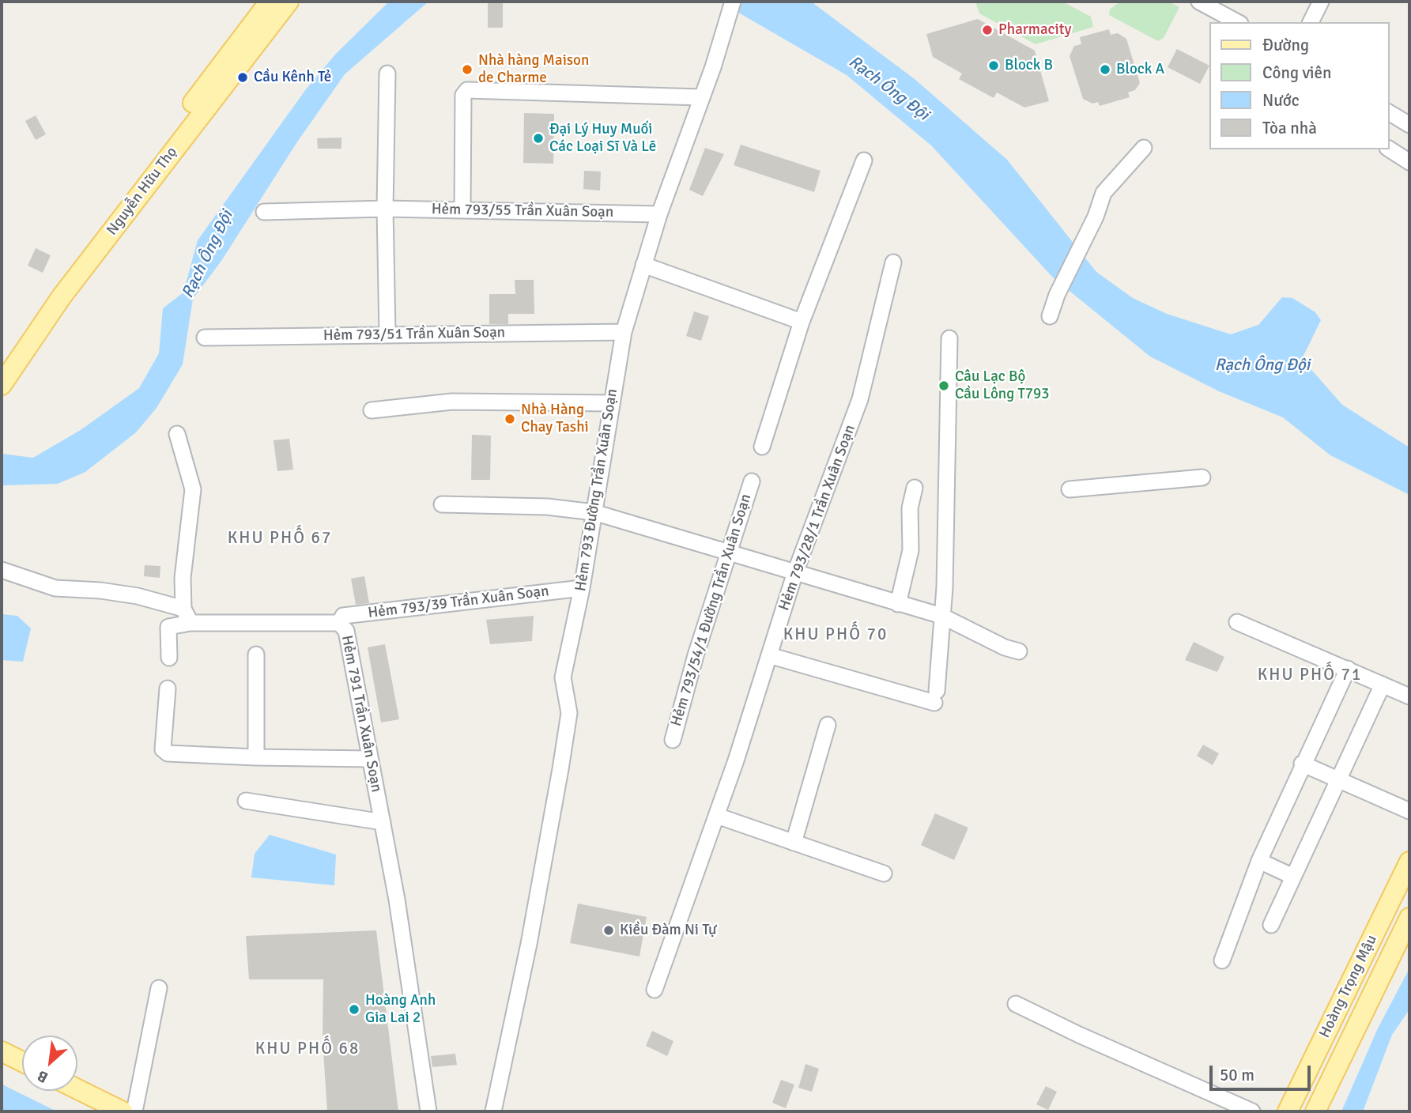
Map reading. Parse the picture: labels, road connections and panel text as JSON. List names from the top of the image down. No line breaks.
{"streets":{"main road":["Nguyễn Hữu Thọ","Hoàng Trọng Mậu"],"street":["Hẻm 793/55 Trần Xuân Soạn","Hẻm 793/51 Trần Xuân Soạn","Hẻm 793 Đường Trần Xuân Soạn","Hẻm 793/28/1 Trần Xuân Soạn","Hẻm 793/39 Trần Xuân Soạn","Hẻm 793/54/1 Đường Trần Xuân Soạn","Hẻm 791 Trần Xuân Soạn"]},"crossings":[["Hẻm 793/55 Trần Xuân Soạn","Hẻm 793 Đường Trần Xuân Soạn"],["Hẻm 793/51 Trần Xuân Soạn","Hẻm 793 Đường Trần Xuân Soạn"],["Hẻm 793 Đường Trần Xuân Soạn","Hẻm 793/39 Trần Xuân Soạn"],["Hẻm 793/39 Trần Xuân Soạn","Hẻm 791 Trần Xuân Soạn"]],"districts":["KHU PHỐ 67","KHU PHỐ 70","KHU PHỐ 71","KHU PHỐ 68"],"water":["Rạch Ông Đội"],"places":["Pharmacity","Block B","Nhà hàng Maison de Charme","Block A","Cầu Kênh Tẻ","Đại Lý Huy Muối Các Loại Sĩ Và Lẽ","Câu Lạc Bộ Cầu Lông T793","Nhà Hàng Chay Tashi","Kiều Đàm Ni Tự","Hoàng Anh Gia Lai 2"],"legend":["Đường","Công viên","Nước","Tòa nhà"],"scale_bar":"50 m","north":"bottom left"}
